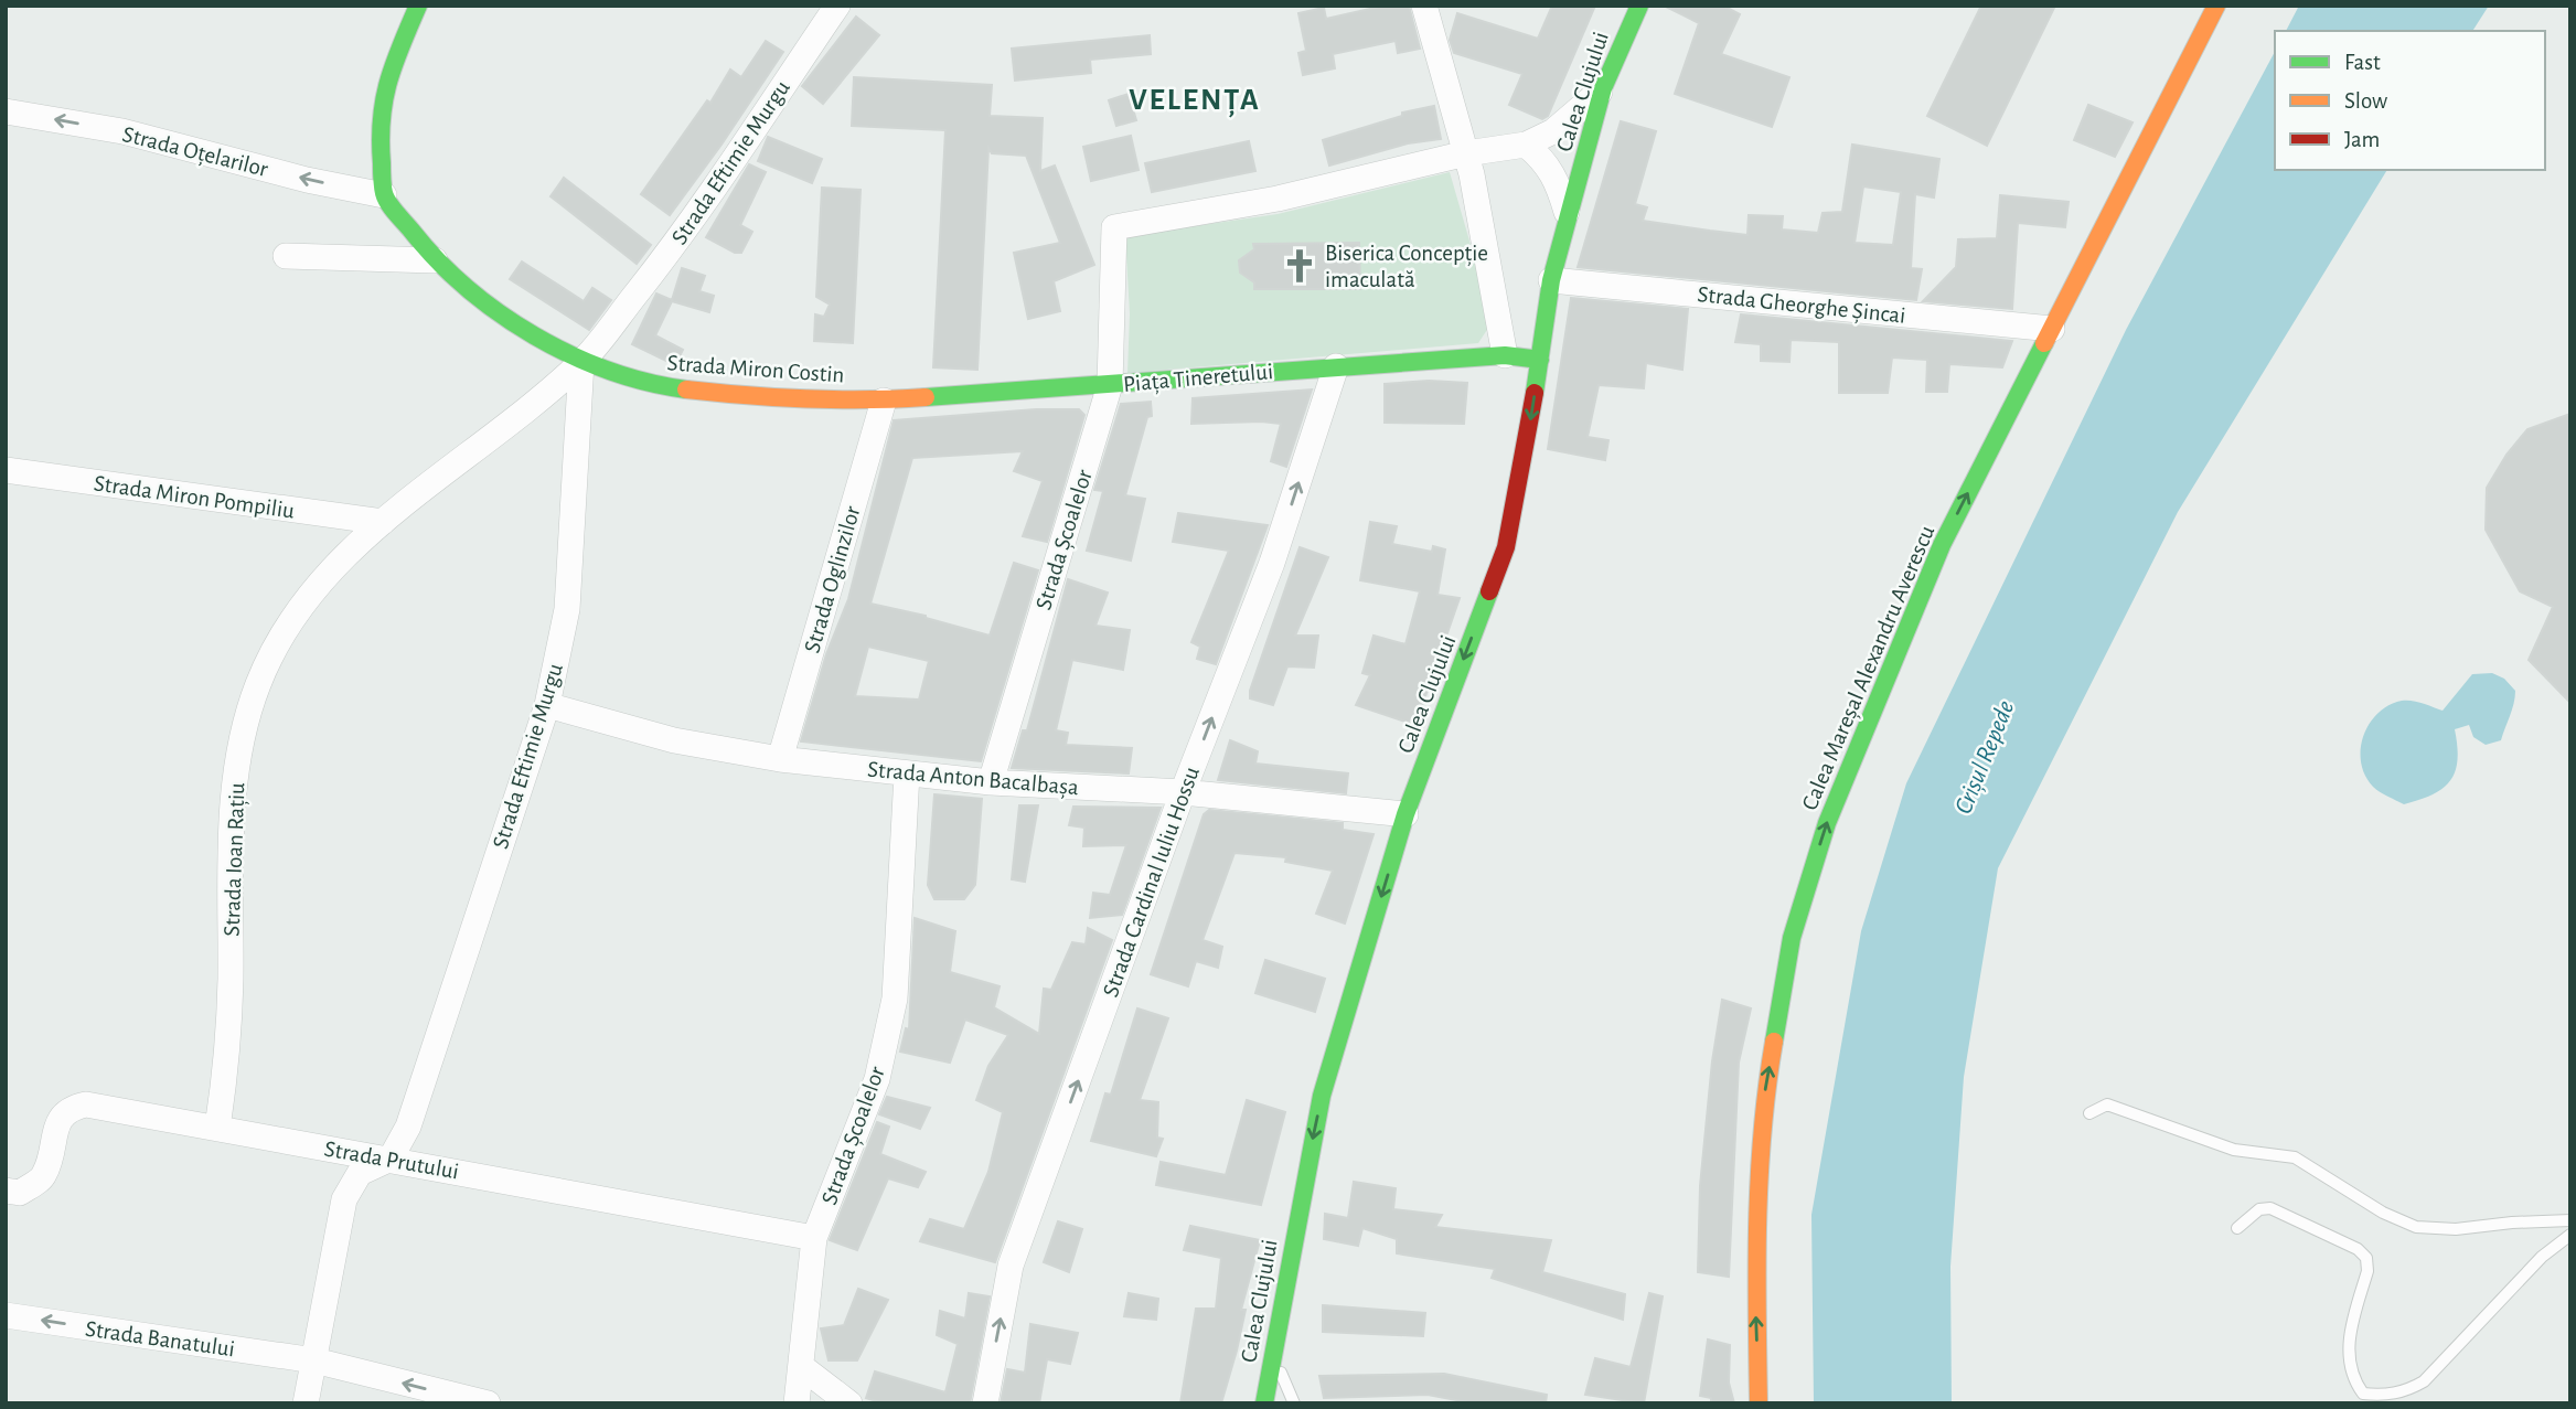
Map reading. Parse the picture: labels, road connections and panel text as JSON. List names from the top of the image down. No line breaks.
{"streets":{"main road":["Calea Clujului","Strada Miron Costin","Piața Tineretului","Calea Mareșal Alexandru Averescu"],"street":["Strada Oțelarilor","Strada Eftimie Murgu","Strada Gheorghe Șincai","Strada Miron Pompiliu","Strada Școalelor","Strada Oglinzilor","Strada Anton Bacalbașa","Strada Ioan Rațiu","Strada Cardinal Iuliu Hossu","Strada Prutului","Strada Banatului"]},"crossings":[["Calea Clujului","Strada Gheorghe Șincai"],["Calea Clujului","Piața Tineretului"],["Calea Clujului","Strada Anton Bacalbașa"],["Strada Oțelarilor","Strada Miron Costin"],["Strada Eftimie Murgu","Strada Miron Costin"],["Strada Eftimie Murgu","Strada Anton Bacalbașa"],["Strada Eftimie Murgu","Strada Ioan Rațiu"],["Strada Eftimie Murgu","Strada Prutului"],["Strada Gheorghe Șincai","Calea Mareșal Alexandru Averescu"],["Strada Miron Costin","Piața Tineretului"],["Strada Miron Costin","Strada Școalelor"],["Strada Miron Costin","Strada Oglinzilor"],["Strada Miron Costin","Strada Ioan Rațiu"],["Piața Tineretului","Strada Școalelor"],["Piața Tineretului","Strada Cardinal Iuliu Hossu"],["Strada Miron Pompiliu","Strada Ioan Rațiu"],["Strada Școalelor","Strada Anton Bacalbașa"],["Strada Școalelor","Strada Prutului"],["Strada Oglinzilor","Strada Anton Bacalbașa"],["Strada Anton Bacalbașa","Strada Cardinal Iuliu Hossu"],["Strada Ioan Rațiu","Strada Prutului"]],"one_way":["Calea Clujului","Strada Oțelarilor","Calea Mareșal Alexandru Averescu","Strada Cardinal Iuliu Hossu","Strada Banatului"],"districts":["VELENȚA"],"water":["Crișul Repede"],"places":{"church":["Biserica Concepție imaculată"]},"legend":["Fast","Slow","Jam"]}
